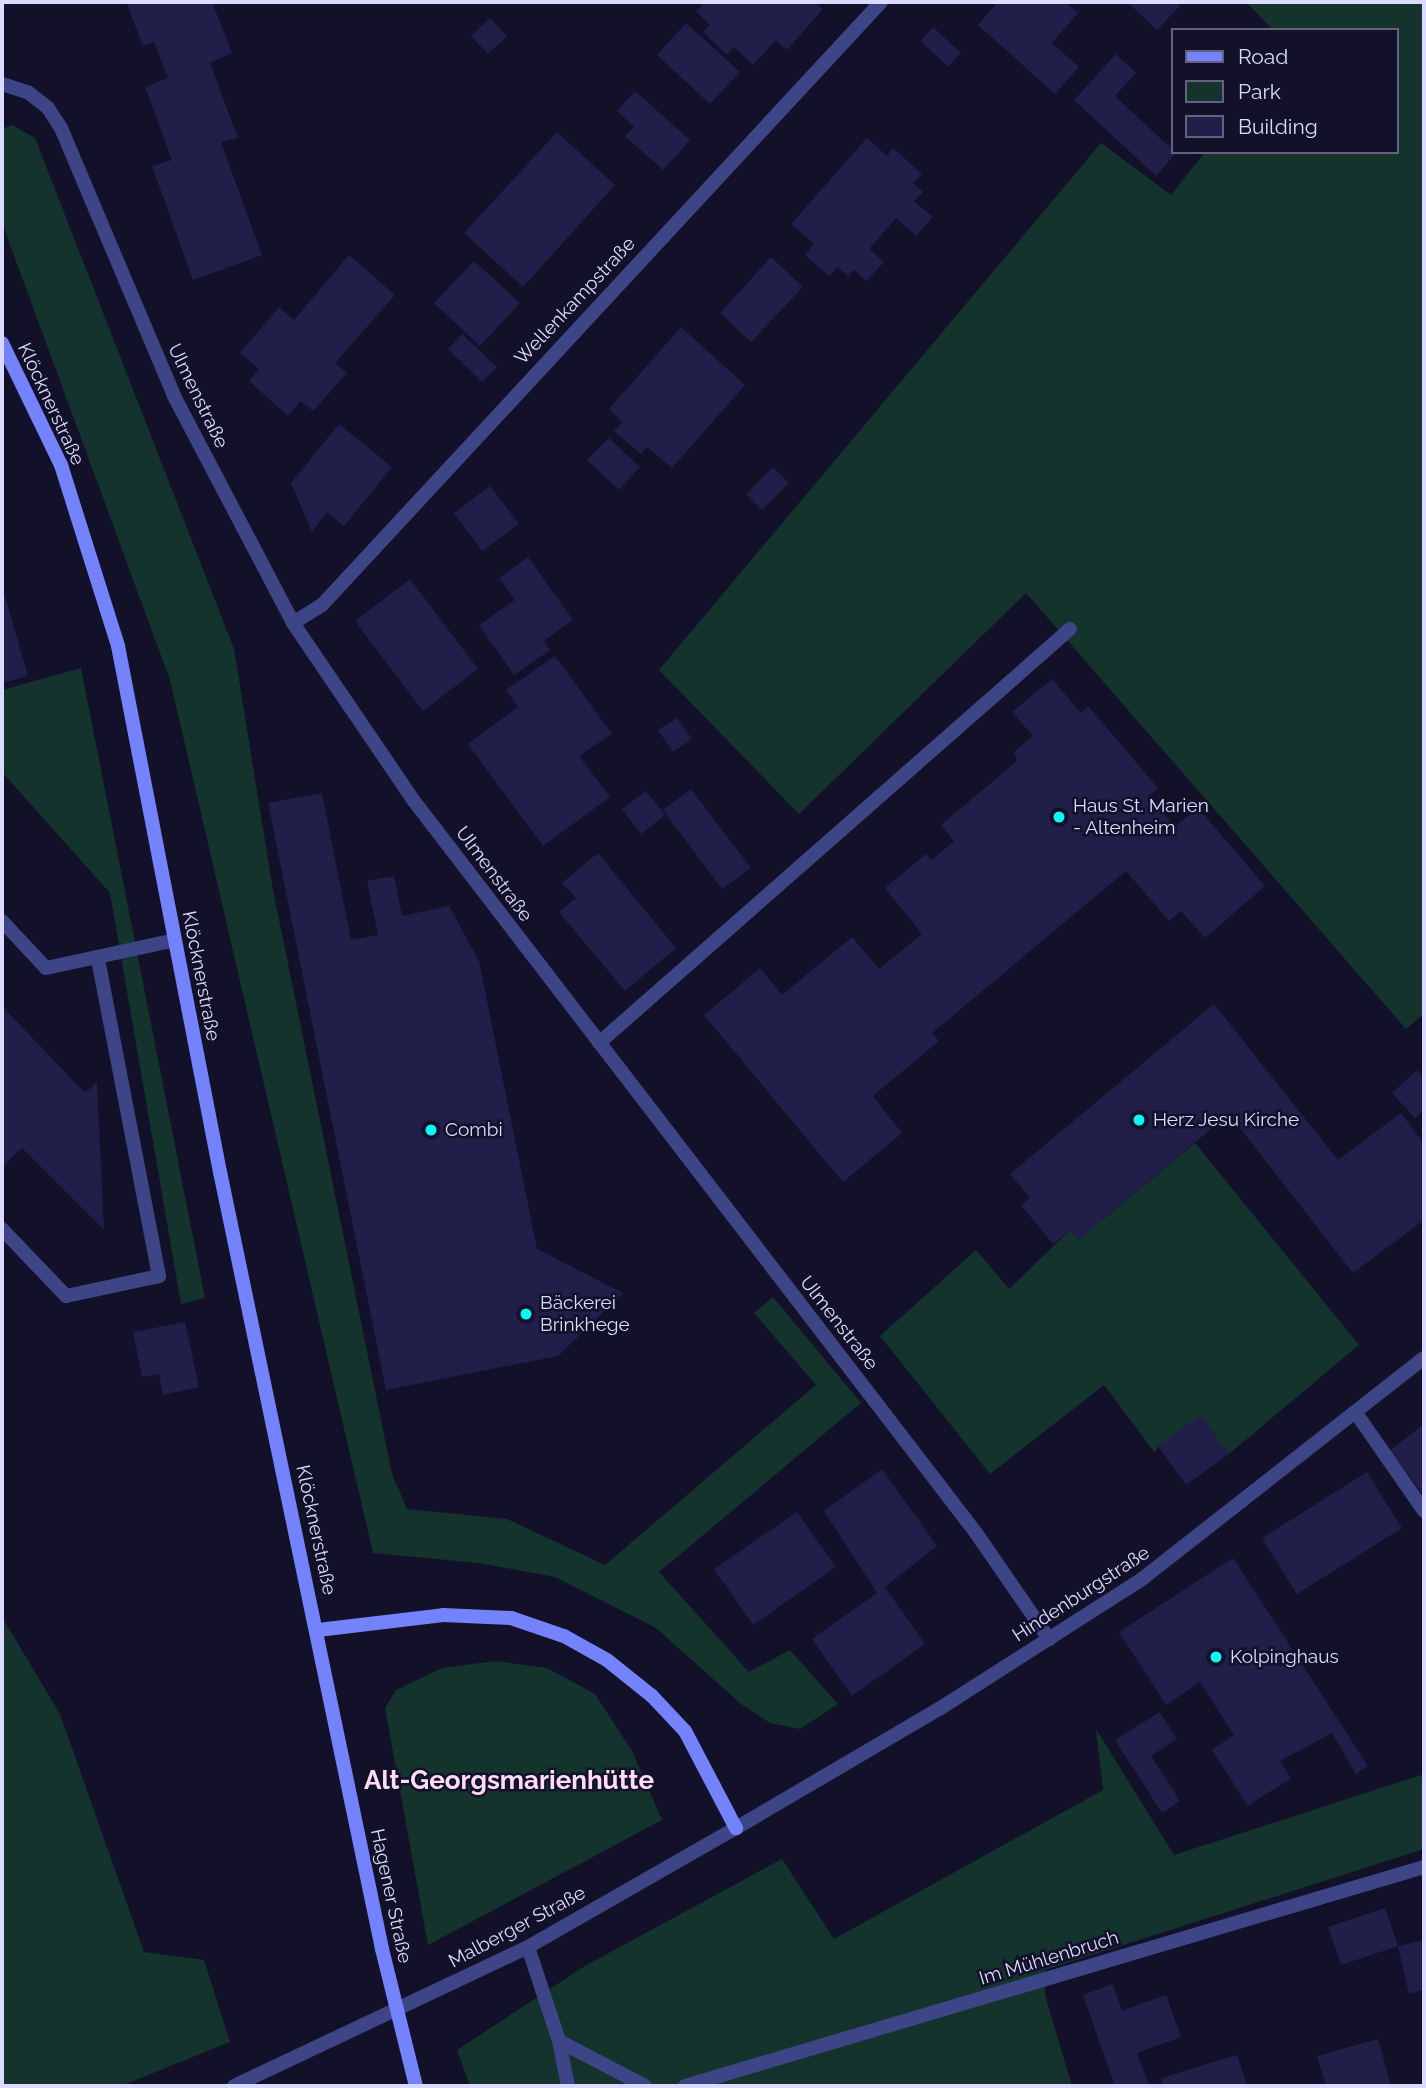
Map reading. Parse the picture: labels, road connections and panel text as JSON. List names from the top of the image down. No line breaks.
{"streets":{"main road":["Klöcknerstraße","Hagener Straße"],"street":["Wellenkampstraße","Ulmenstraße","Hindenburgstraße","Malberger Straße","Im Mühlenbruch"]},"crossings":[["Wellenkampstraße","Ulmenstraße"],["Ulmenstraße","Hindenburgstraße"],["Klöcknerstraße","Hagener Straße"],["Hindenburgstraße","Malberger Straße"]],"districts":["Alt-Georgsmarienhütte"],"places":["Haus St. Marien - Altenheim","Herz Jesu Kirche","Combi","Bäckerei Brinkhege","Kolpinghaus"],"legend":["Road","Park","Building"]}
